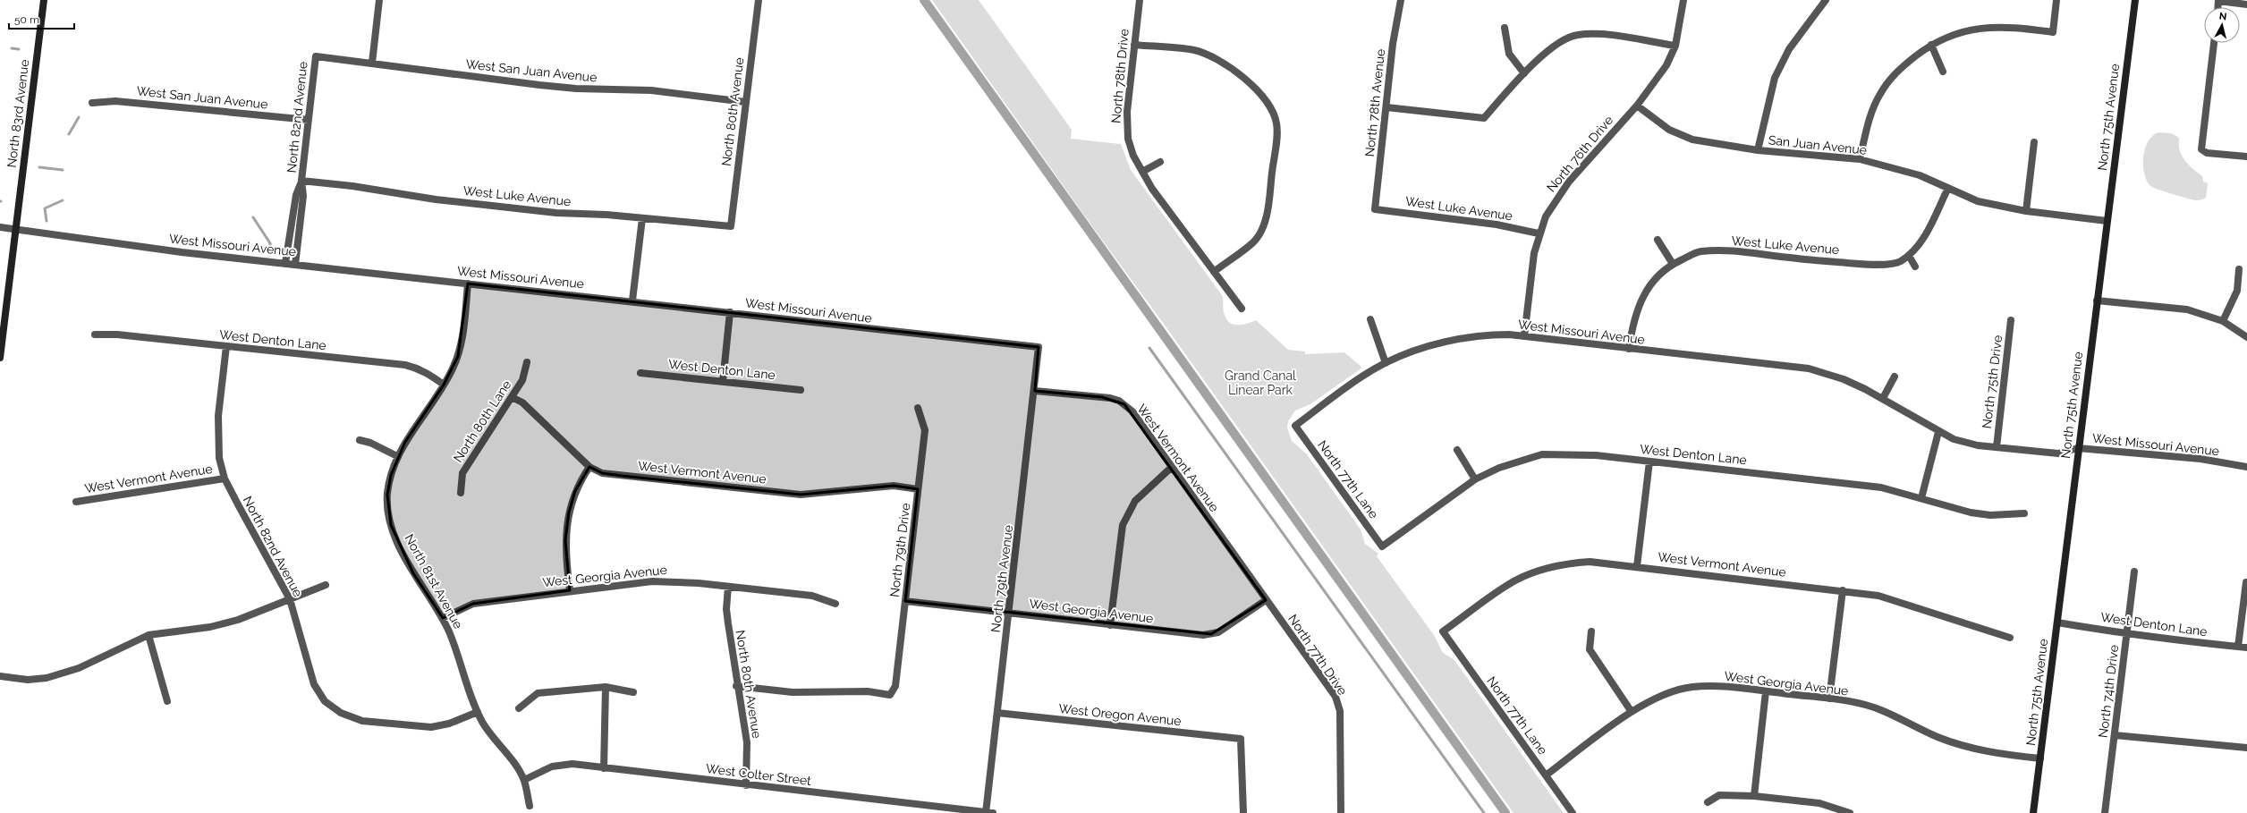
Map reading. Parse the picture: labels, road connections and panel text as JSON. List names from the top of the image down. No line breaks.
{"streets":{"main road":["North 83rd Avenue","North 75th Avenue"],"street":["West San Juan Avenue","North 78th Drive","North 78th Avenue","North 80th Avenue","North 82nd Avenue","San Juan Avenue","North 76th Drive","West Luke Avenue","West Missouri Avenue","West Denton Lane","North 75th Drive","North 80th Lane","West Vermont Avenue","North 77th Lane","North 79th Drive","West Georgia Avenue","North 79th Avenue","North 81st Avenue","North 77th Drive","North 74th Drive","West Oregon Avenue","West Colter Street"]},"crossings":[["West San Juan Avenue","North 80th Avenue"],["West San Juan Avenue","North 82nd Avenue"],["North 78th Avenue","West Luke Avenue"],["North 80th Avenue","West Luke Avenue"],["North 80th Avenue","North 79th Drive"],["North 80th Avenue","West Georgia Avenue"],["North 80th Avenue","West Colter Street"],["North 83rd Avenue","West Missouri Avenue"],["North 82nd Avenue","West Luke Avenue"],["North 82nd Avenue","West Missouri Avenue"],["North 82nd Avenue","West Denton Lane"],["North 82nd Avenue","West Vermont Avenue"],["North 82nd Avenue","North 81st Avenue"],["North 75th Avenue","San Juan Avenue"],["North 75th Avenue","West Missouri Avenue"],["North 75th Avenue","West Denton Lane"],["North 75th Avenue","West Georgia Avenue"],["San Juan Avenue","North 76th Drive"],["San Juan Avenue","West Luke Avenue"],["North 76th Drive","West Luke Avenue"],["North 76th Drive","West Missouri Avenue"],["West Luke Avenue","West Missouri Avenue"],["West Missouri Avenue","North 75th Drive"],["West Missouri Avenue","North 77th Lane"],["West Missouri Avenue","North 79th Avenue"],["West Missouri Avenue","North 81st Avenue"],["West Denton Lane","North 77th Lane"],["West Denton Lane","North 81st Avenue"],["West Denton Lane","North 74th Drive"],["North 80th Lane","West Vermont Avenue"],["West Vermont Avenue","North 77th Lane"],["West Vermont Avenue","North 79th Drive"],["West Vermont Avenue","West Georgia Avenue"],["West Vermont Avenue","North 79th Avenue"],["West Vermont Avenue","North 77th Drive"],["North 77th Lane","West Georgia Avenue"],["North 79th Drive","West Georgia Avenue"],["West Georgia Avenue","North 79th Avenue"],["West Georgia Avenue","North 81st Avenue"],["West Georgia Avenue","North 77th Drive"],["North 79th Avenue","West Oregon Avenue"],["North 79th Avenue","West Colter Street"],["North 81st Avenue","West Colter Street"]],"parks":["Grand Canal Linear Park"],"scale_bar":"50 m","north":"top"}
